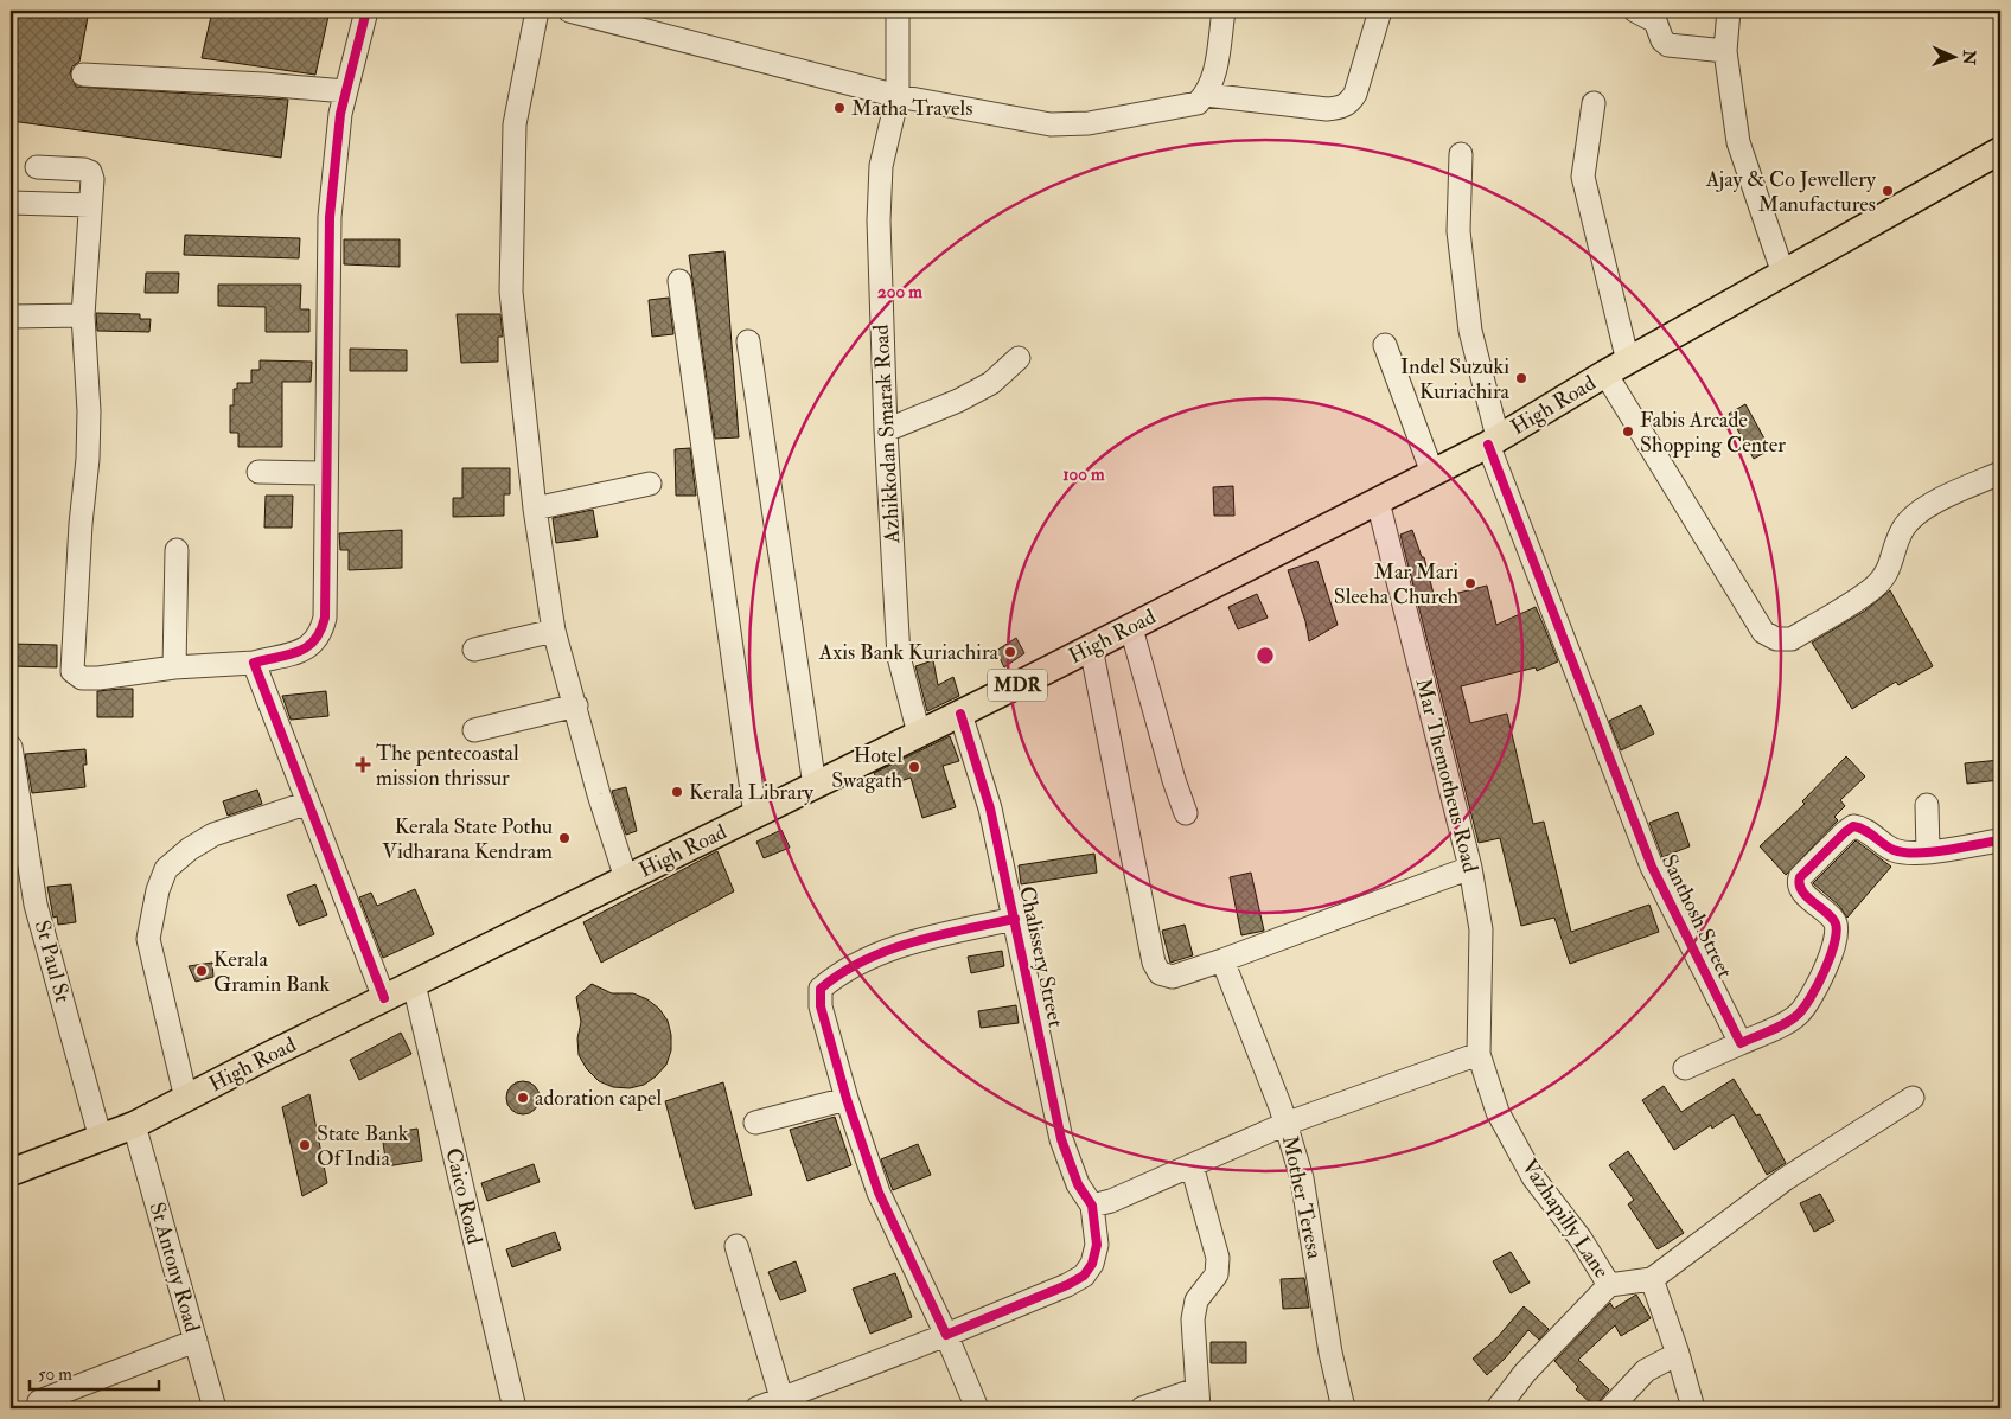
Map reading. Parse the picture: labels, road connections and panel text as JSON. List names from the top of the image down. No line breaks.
{"streets":{"main road":["High Road","MDR"],"street":["Azhikkodan Smarak Road","Mar Themotheus Road","Santhosh Street","Chalissery Street","St Paul St","Caico Road","Mother Teresa","Vazhapilly Lane","St Antony Road"]},"crossings":[["High Road","Azhikkodan Smarak Road"],["High Road","Mar Themotheus Road"],["High Road","Santhosh Street"],["High Road","Chalissery Street"],["High Road","St Paul St"],["High Road","Caico Road"],["High Road","St Antony Road"],["Mar Themotheus Road","Vazhapilly Lane"]],"places":{"other":["Matha Travels","Ajay & Co Jewellery Manufactures","Indel Suzuki Kuriachira","Fabis Arcade Shopping Center","Mar Mari Sleeha Church","Axis Bank Kuriachira","Hotel Swagath","Kerala Library","Kerala State Pothu Vidharana Kendram","Kerala Gramin Bank","adoration capel","State Bank Of India"],"health":["The pentecoastal mission thrissur"]},"scale_bar":"50 m","north":"right","rings":["200 m","100 m"]}
